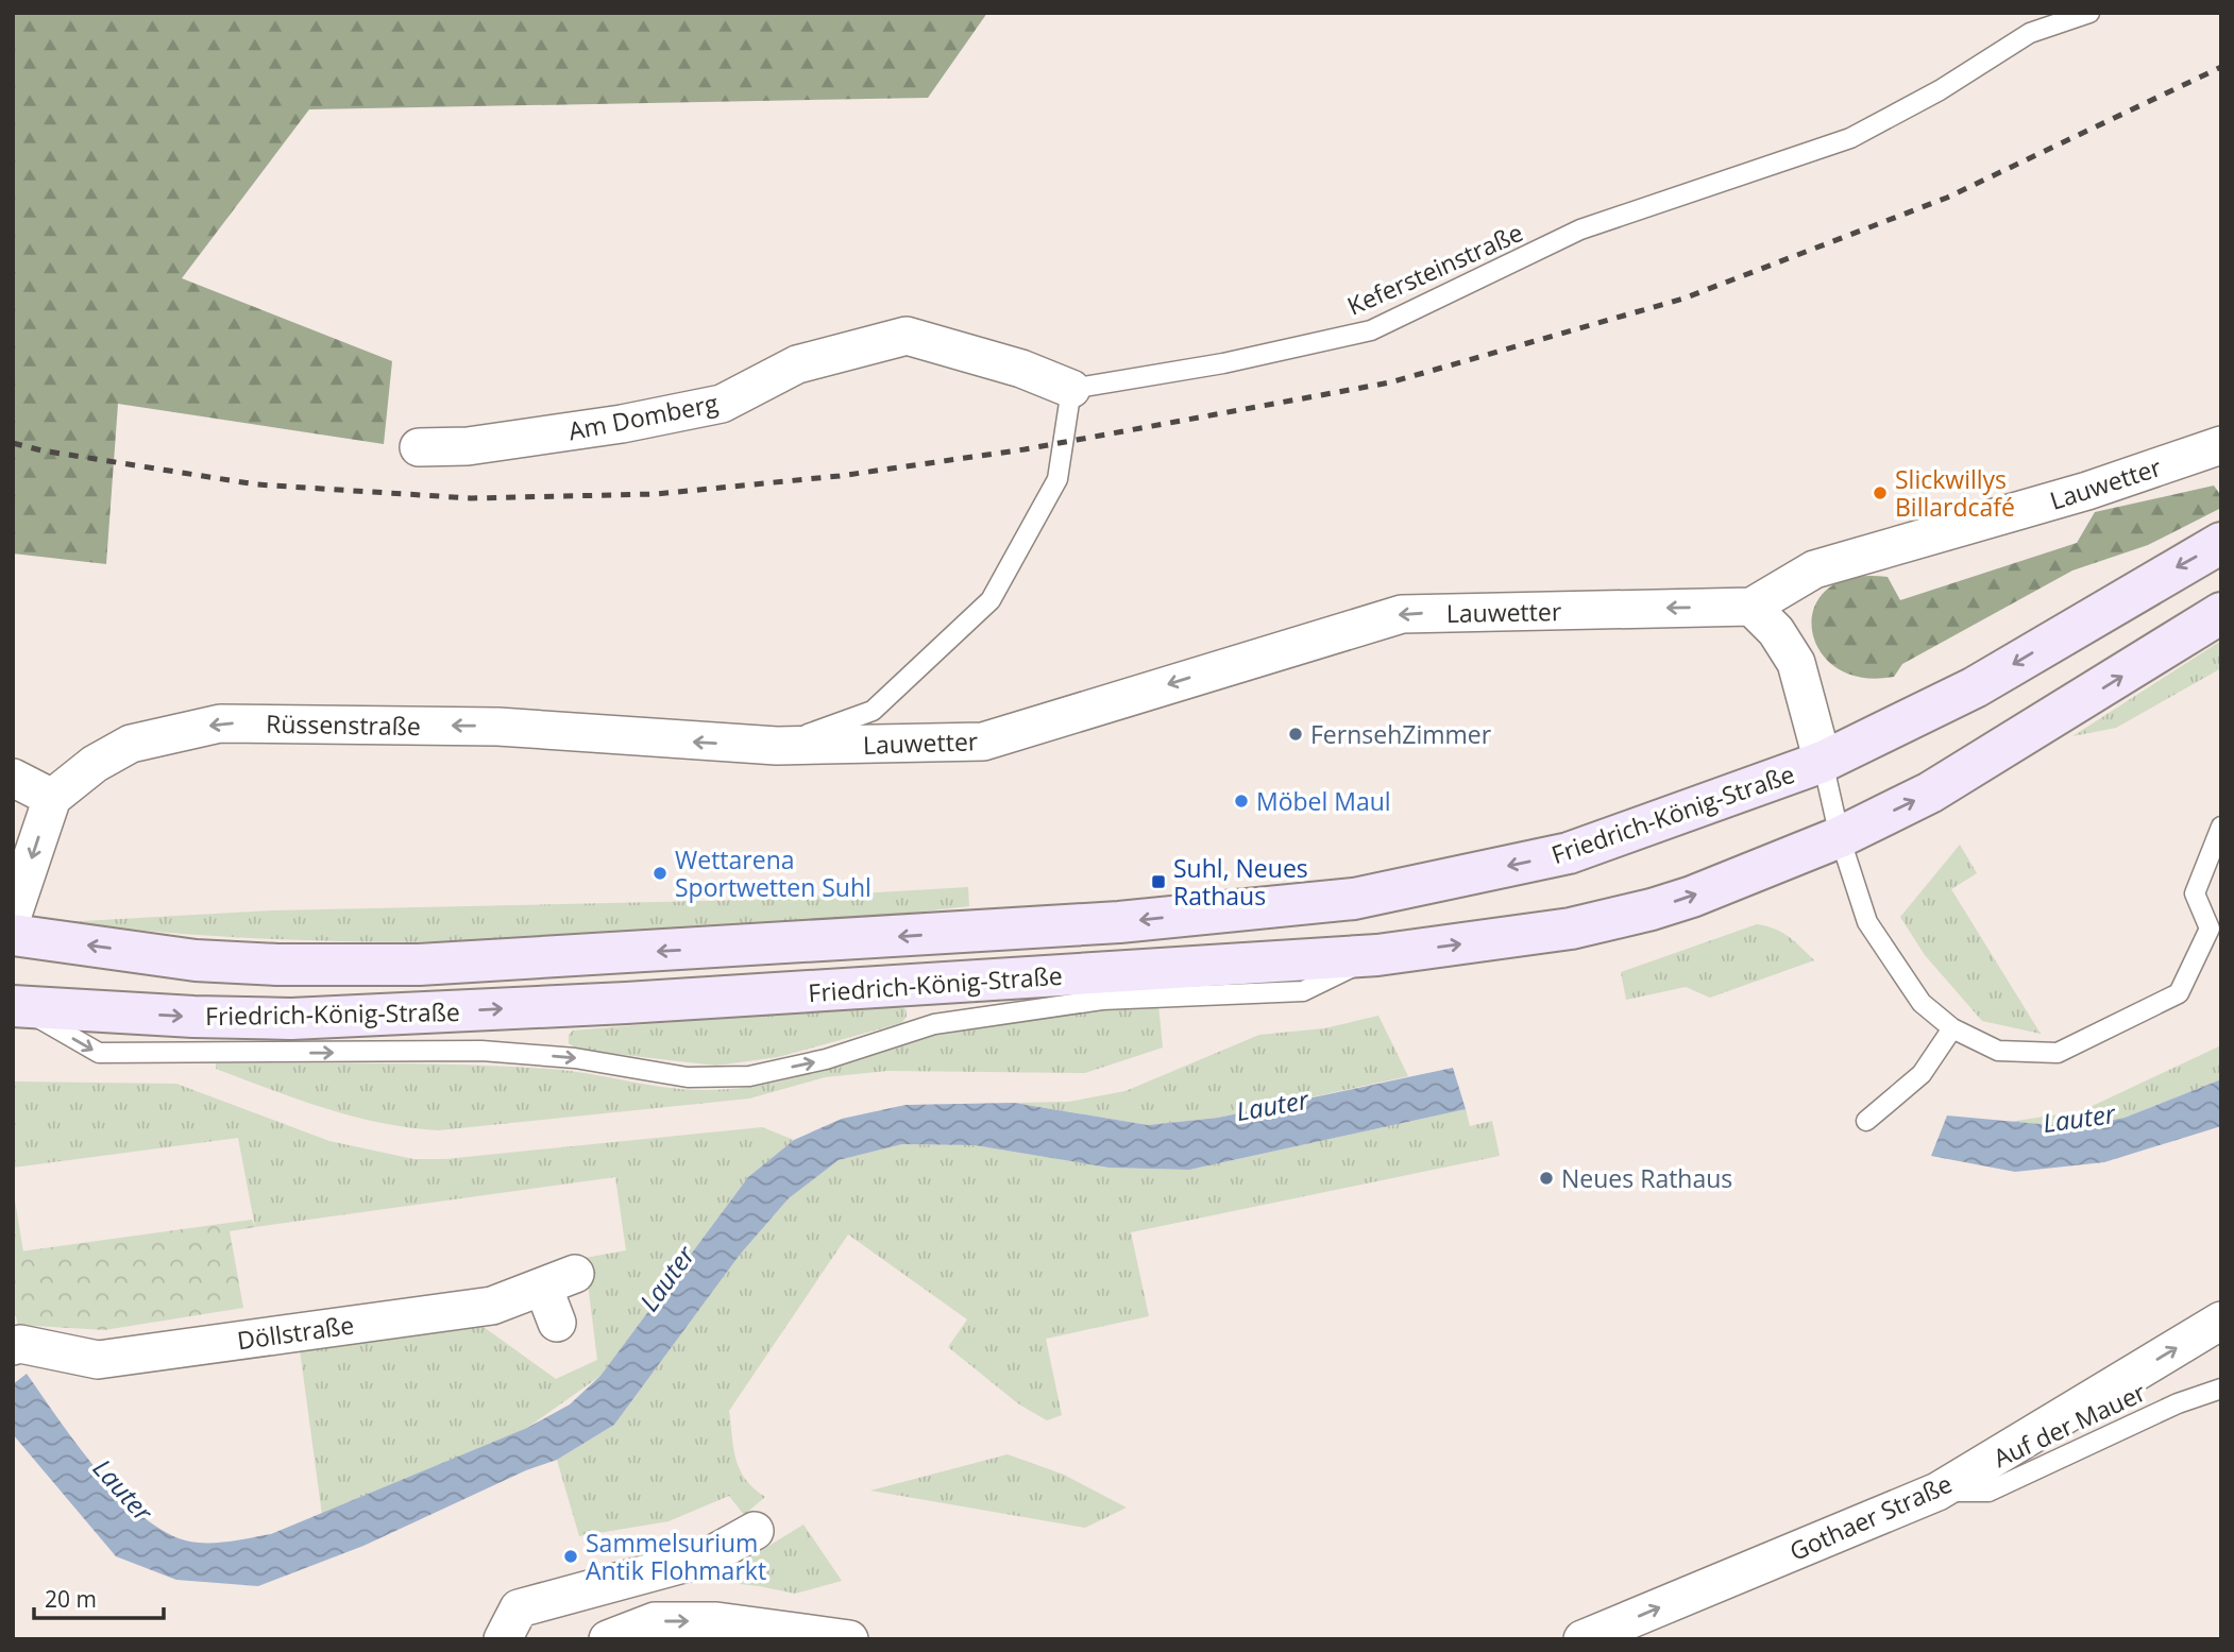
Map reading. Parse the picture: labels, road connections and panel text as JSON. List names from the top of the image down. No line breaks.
{"streets":{"main road":["Friedrich-König-Straße"],"street":["Am Domberg","Lauwetter","Rüssenstraße","Döllstraße","Gothaer Straße"],"lane":["Kefersteinstraße","Auf der Mauer"]},"crossings":[["Kefersteinstraße","Am Domberg"],["Lauwetter","Rüssenstraße"],["Auf der Mauer","Gothaer Straße"]],"one_way":["Lauwetter","Rüssenstraße","Gothaer Straße"],"water":["Lauter"],"places":{"other":["Slickwillys Billardcafé","FernsehZimmer","Möbel Maul","Wettarena Sportwetten Suhl","Neues Rathaus","Sammelsurium Antik Flohmarkt"],"transit":["Suhl, Neues Rathaus"]},"scale_bar":"20 m"}
